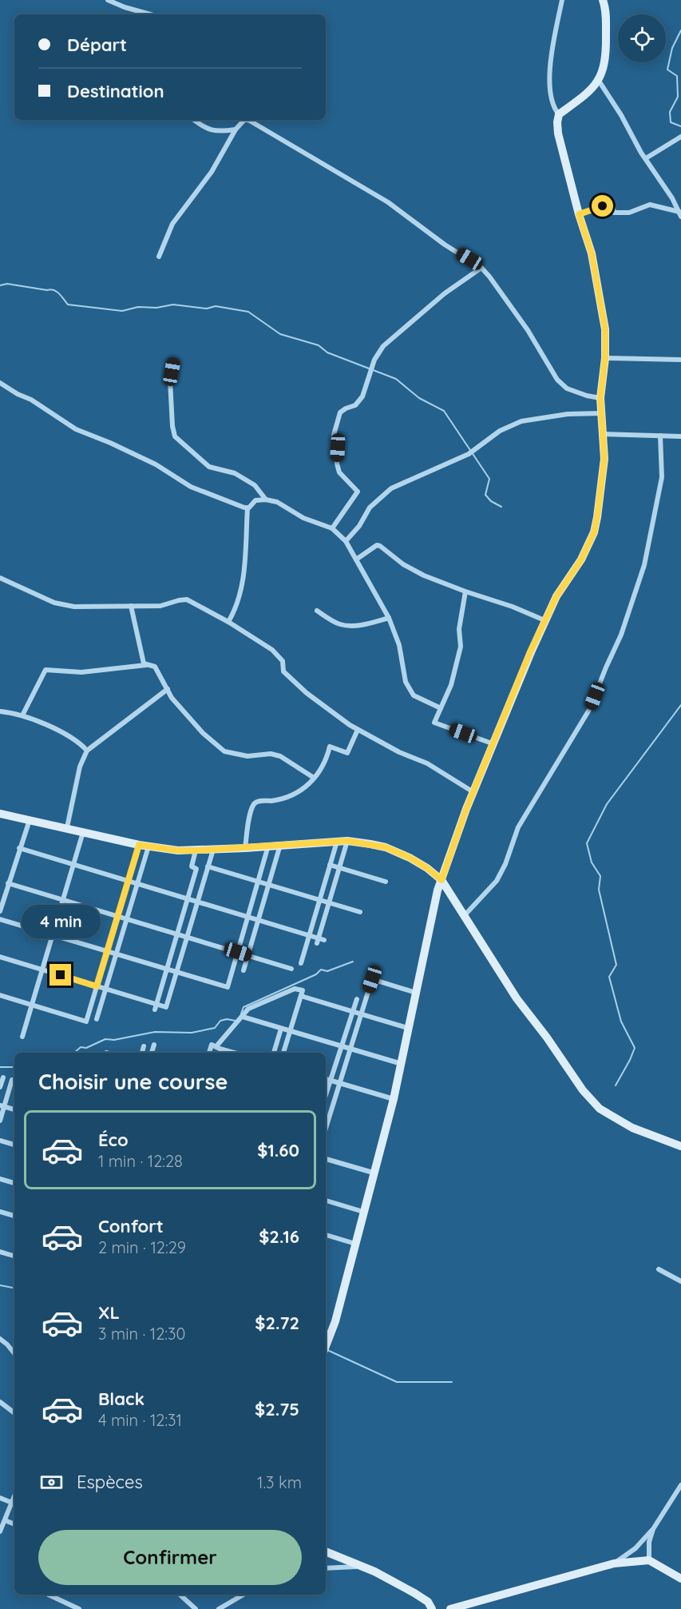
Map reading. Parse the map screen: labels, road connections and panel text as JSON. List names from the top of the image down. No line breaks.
{"page":{"banner":["Départ","Destination"],"bubble":"4 min","heading":"Choisir une course","list":[{"name":"Éco","note":"1 min · 12:28","value":"$1.60"},{"name":"Confort","note":"2 min · 12:29","value":"$2.16"},{"name":"XL","note":"3 min · 12:30","value":"$2.72"},{"name":"Black","note":"4 min · 12:31","value":"$2.75"}],"pay":["Espèces","1.3 km"],"buttons":"Confirmer"}}
